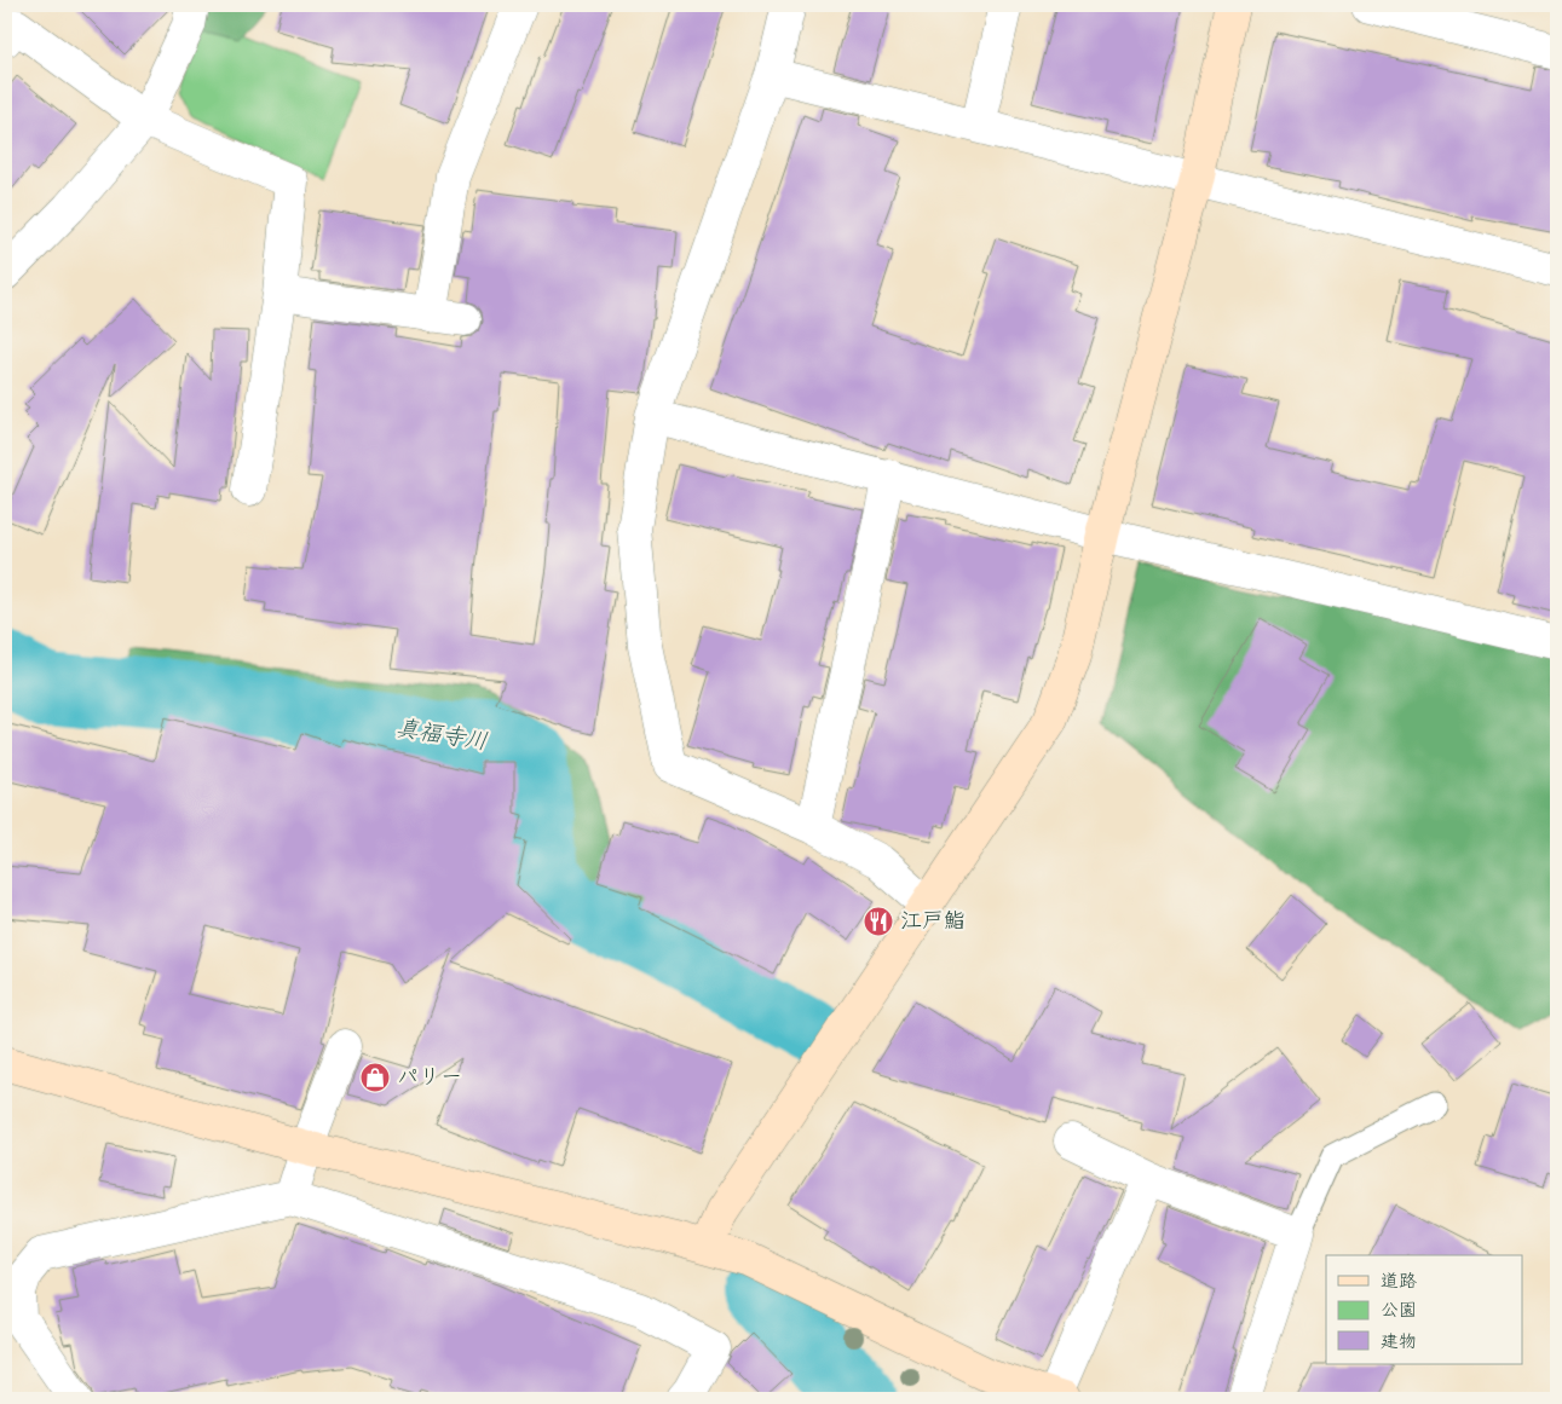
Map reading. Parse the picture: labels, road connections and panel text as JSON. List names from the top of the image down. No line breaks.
{"water":["真福寺川"],"places":{"restaurant":["江戸鮨"],"shop":["パリー"]},"legend":["道路","公園","建物"]}
